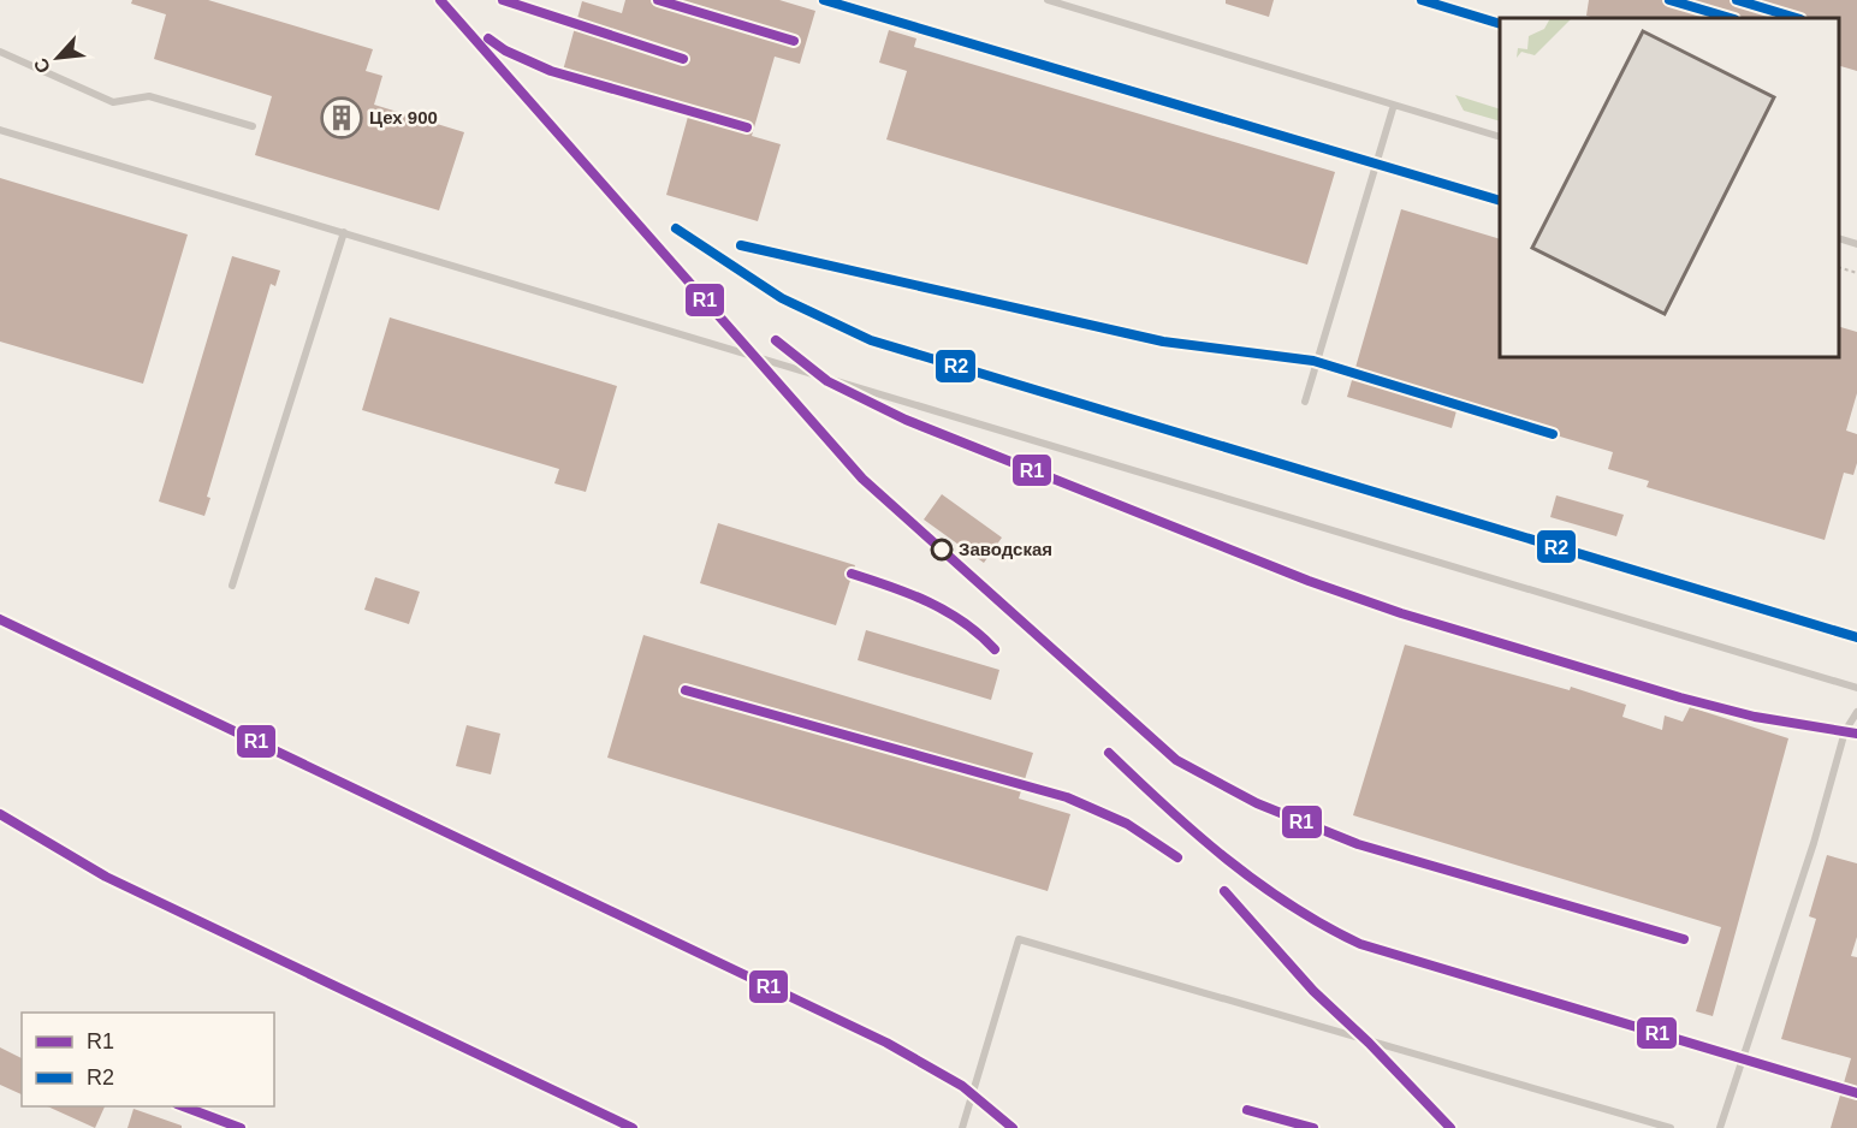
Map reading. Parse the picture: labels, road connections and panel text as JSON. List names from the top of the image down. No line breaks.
{"places":{"building":["Цех 900"],"other":["Заводская"]},"lines":["transit line R1","transit line R2"],"legend":["R1","R2"],"north":"bottom left"}
